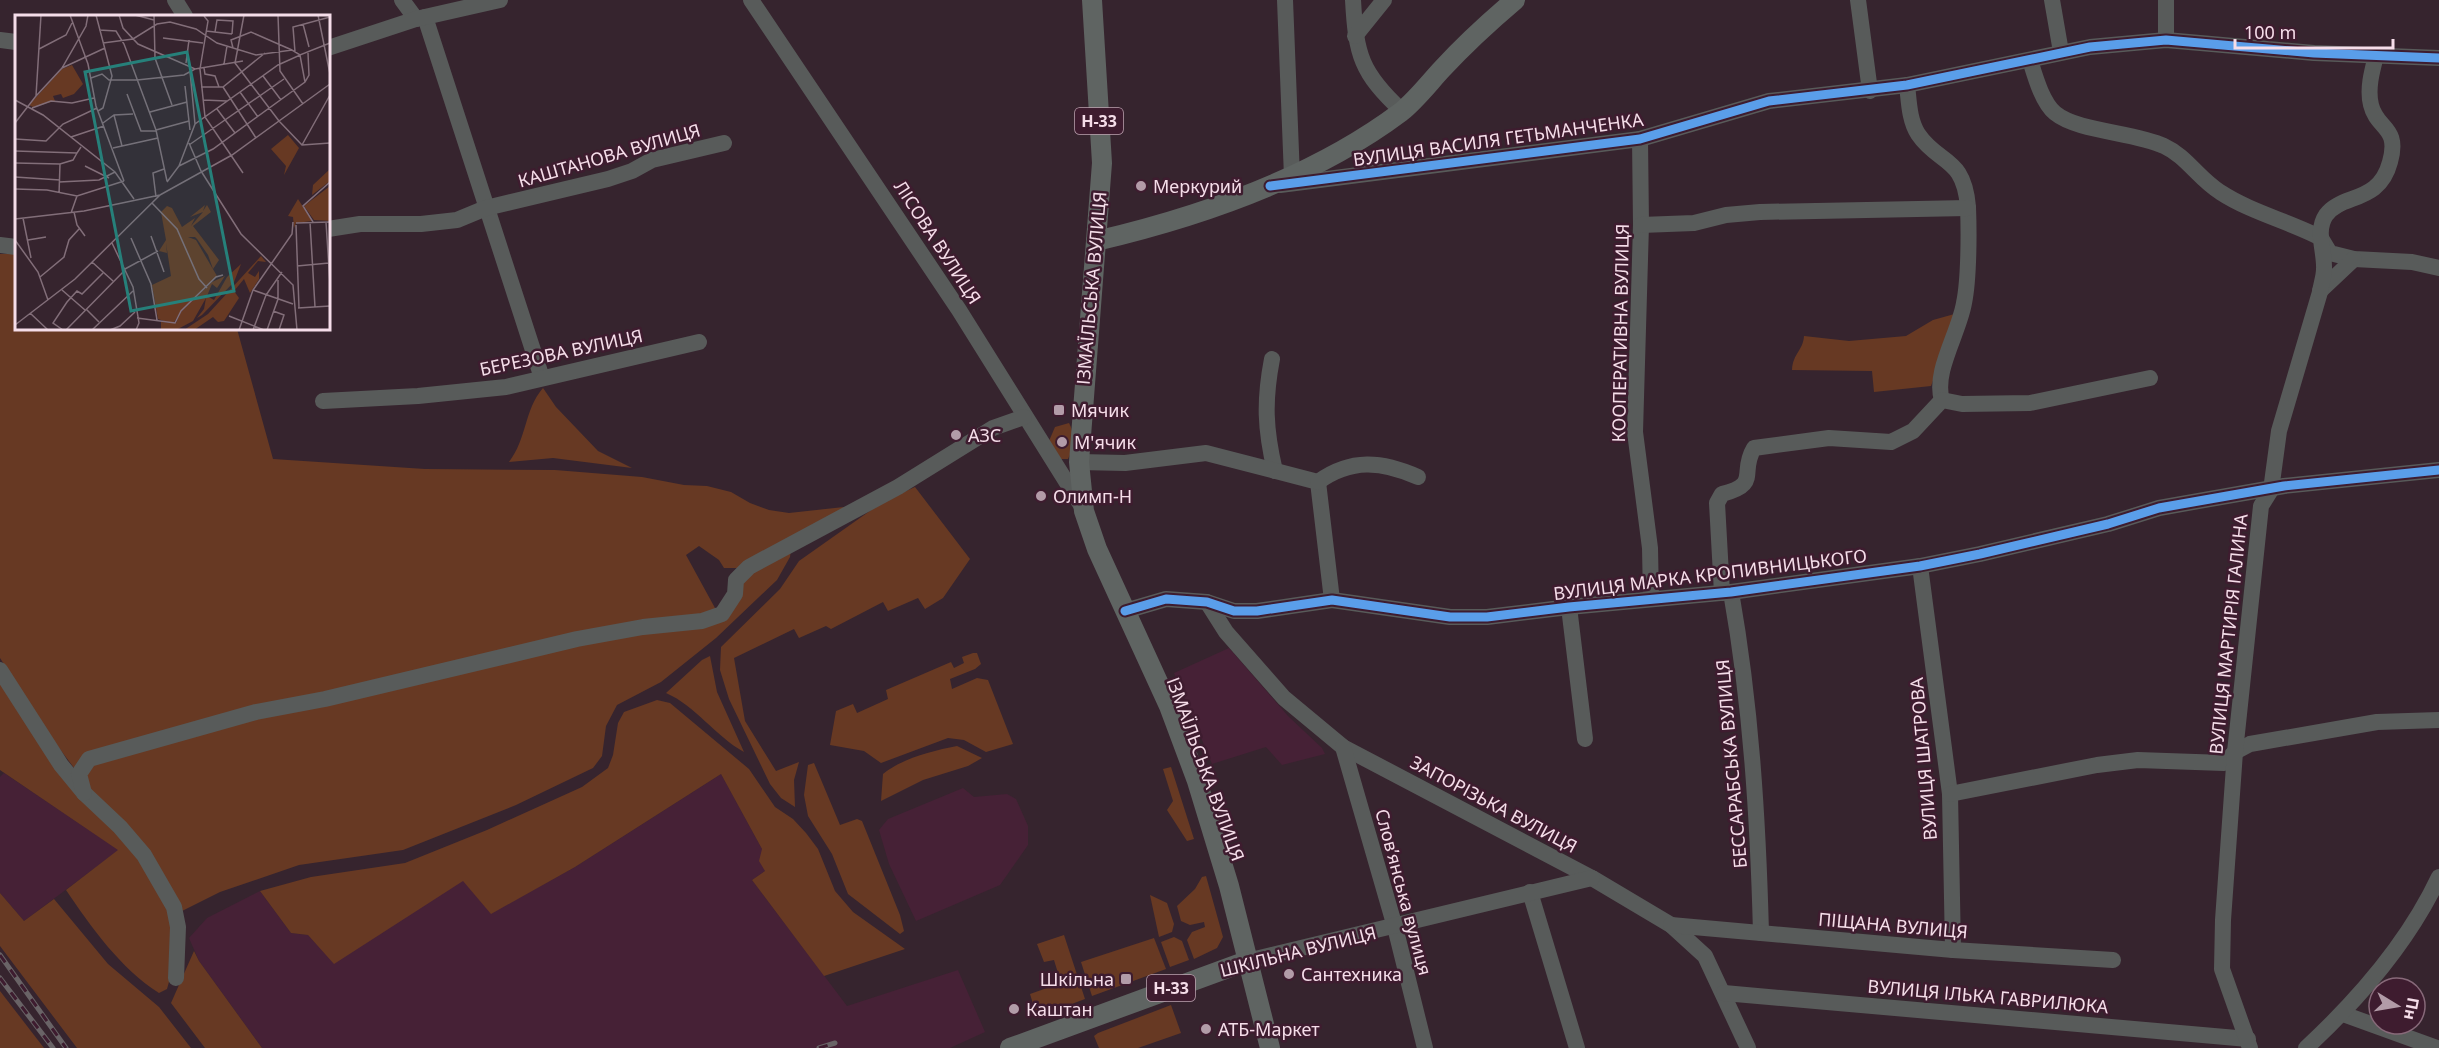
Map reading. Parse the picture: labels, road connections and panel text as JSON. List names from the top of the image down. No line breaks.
{"streets":{"main road":["Н-33","ВУЛИЦЯ ВАСИЛЯ ГЕТЬМАНЧЕНКА","ІЗМАЇЛЬСЬКА ВУЛИЦЯ","ШКІЛЬНА ВУЛИЦЯ"],"street":["КАШТАНОВА ВУЛИЦЯ","ЛІСОВА ВУЛИЦЯ","КООПЕРАТИВНА ВУЛИЦЯ","БЕРЕЗОВА ВУЛИЦЯ","ВУЛИЦЯ МАРКА КРОПИВНИЦЬКОГО","ВУЛИЦЯ МАРТИРІЯ ГАЛИНА","ВУЛИЦЯ ШАТРОВА","БЕССАРАБСЬКА ВУЛИЦЯ","ЗАПОРІЗЬКА ВУЛИЦЯ","Словʼянська вулиця","ПІЩАНА ВУЛИЦЯ","ВУЛИЦЯ ІЛЬКА ГАВРИЛЮКА"]},"crossings":[["ВУЛИЦЯ ВАСИЛЯ ГЕТЬМАНЧЕНКА","ІЗМАЇЛЬСЬКА ВУЛИЦЯ"],["ВУЛИЦЯ ВАСИЛЯ ГЕТЬМАНЧЕНКА","КООПЕРАТИВНА ВУЛИЦЯ"],["ВУЛИЦЯ ВАСИЛЯ ГЕТЬМАНЧЕНКА","ВУЛИЦЯ МАРТИРІЯ ГАЛИНА"],["ЛІСОВА ВУЛИЦЯ","ІЗМАЇЛЬСЬКА ВУЛИЦЯ"],["ІЗМАЇЛЬСЬКА ВУЛИЦЯ","ВУЛИЦЯ МАРКА КРОПИВНИЦЬКОГО"],["ІЗМАЇЛЬСЬКА ВУЛИЦЯ","ШКІЛЬНА ВУЛИЦЯ"],["КООПЕРАТИВНА ВУЛИЦЯ","ВУЛИЦЯ МАРКА КРОПИВНИЦЬКОГО"],["ВУЛИЦЯ МАРКА КРОПИВНИЦЬКОГО","ВУЛИЦЯ МАРТИРІЯ ГАЛИНА"],["ВУЛИЦЯ МАРКА КРОПИВНИЦЬКОГО","ВУЛИЦЯ ШАТРОВА"],["ВУЛИЦЯ МАРКА КРОПИВНИЦЬКОГО","БЕССАРАБСЬКА ВУЛИЦЯ"],["ВУЛИЦЯ МАРКА КРОПИВНИЦЬКОГО","ЗАПОРІЗЬКА ВУЛИЦЯ"],["ВУЛИЦЯ МАРТИРІЯ ГАЛИНА","ВУЛИЦЯ ІЛЬКА ГАВРИЛЮКА"],["ВУЛИЦЯ ШАТРОВА","ПІЩАНА ВУЛИЦЯ"],["БЕССАРАБСЬКА ВУЛИЦЯ","ПІЩАНА ВУЛИЦЯ"],["ЗАПОРІЗЬКА ВУЛИЦЯ","Словʼянська вулиця"],["ЗАПОРІЗЬКА ВУЛИЦЯ","ПІЩАНА ВУЛИЦЯ"],["ЗАПОРІЗЬКА ВУЛИЦЯ","ШКІЛЬНА ВУЛИЦЯ"],["ЗАПОРІЗЬКА ВУЛИЦЯ","ВУЛИЦЯ ІЛЬКА ГАВРИЛЮКА"],["Словʼянська вулиця","ШКІЛЬНА ВУЛИЦЯ"]],"places":{"other":["Меркурий","АЗС","М'ячик","Олимп-Н","Сантехника","Каштан","АТБ-Маркет"],"transit":["Мячик","Шкільна"]},"scale_bar":"100 m","north":"right"}
